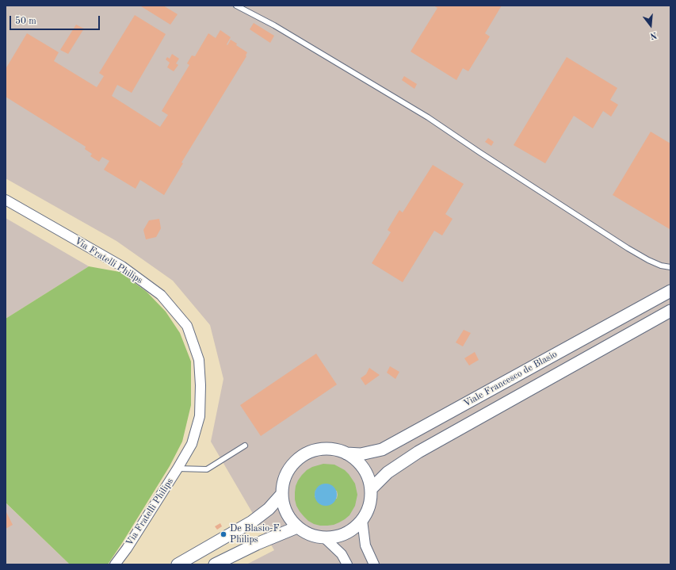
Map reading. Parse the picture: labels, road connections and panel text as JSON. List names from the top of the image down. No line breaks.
{"streets":{"street":["Via Fratelli Philips","Viale Francesco de Blasio"]},"places":["De Blasio-F. Philips"],"scale_bar":"50 m","north":"bottom"}
